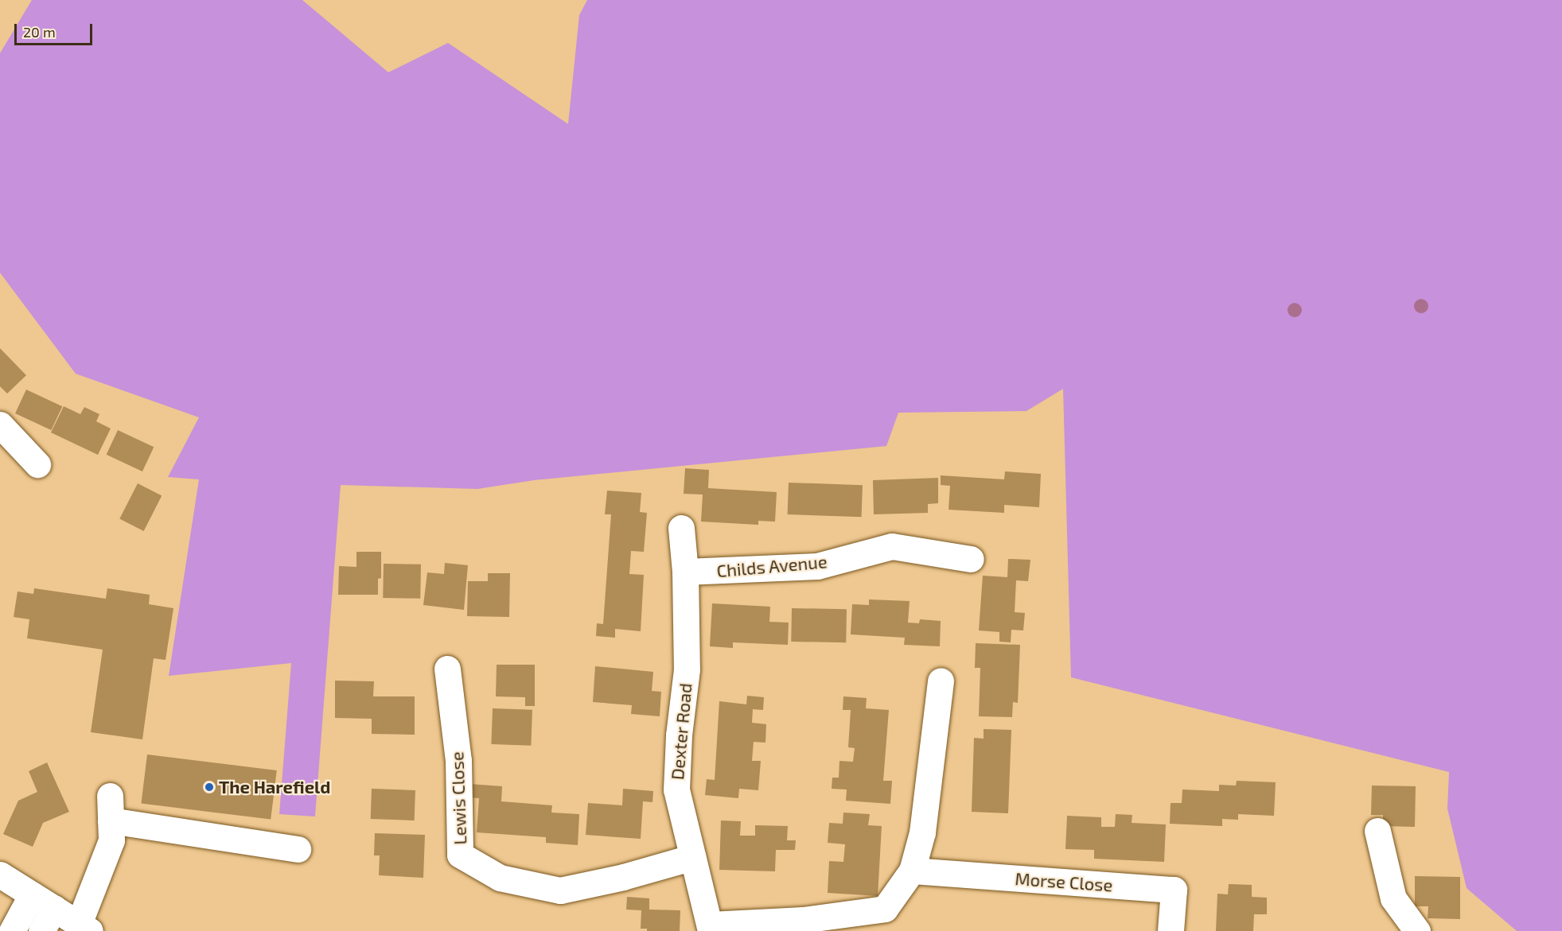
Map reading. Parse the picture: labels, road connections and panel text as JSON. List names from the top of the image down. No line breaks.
{"streets":{"street":["Childs Avenue","Dexter Road","Lewis Close","Morse Close"]},"crossings":[["Childs Avenue","Dexter Road"],["Dexter Road","Lewis Close"]],"places":["The Harefield"],"scale_bar":"20 m"}
